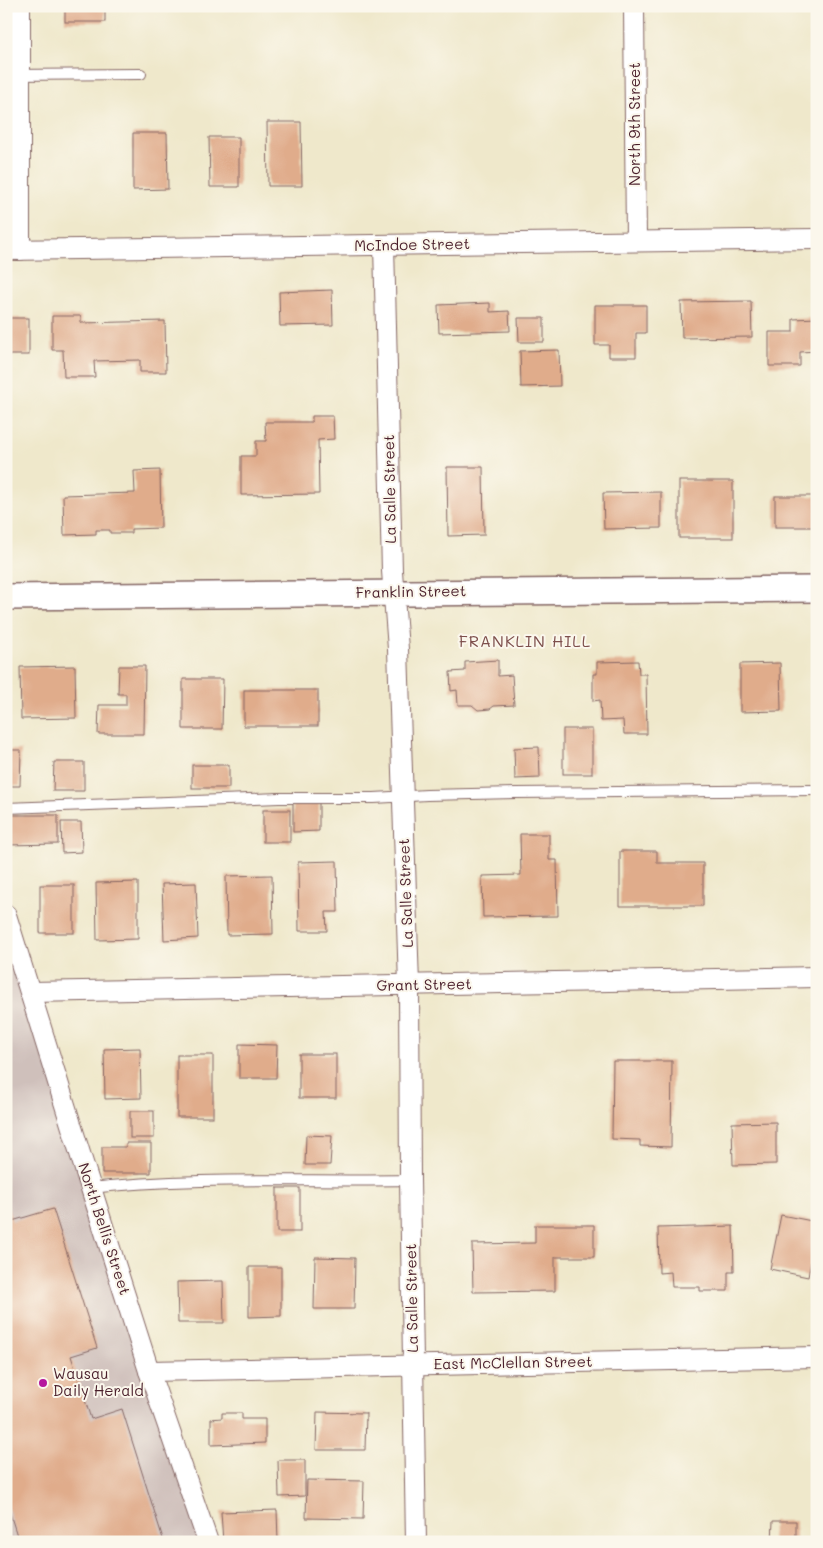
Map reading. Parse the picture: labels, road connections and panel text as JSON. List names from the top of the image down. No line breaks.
{"streets":{"street":["North 9th Street","McIndoe Street","La Salle Street","Franklin Street","Grant Street","North Bellis Street","East McClellan Street"]},"crossings":[["North 9th Street","McIndoe Street"],["McIndoe Street","La Salle Street"],["La Salle Street","Franklin Street"],["La Salle Street","Grant Street"],["La Salle Street","East McClellan Street"],["Grant Street","North Bellis Street"],["North Bellis Street","East McClellan Street"]],"districts":["FRANKLIN HILL"],"places":["Wausau Daily Herald"]}
